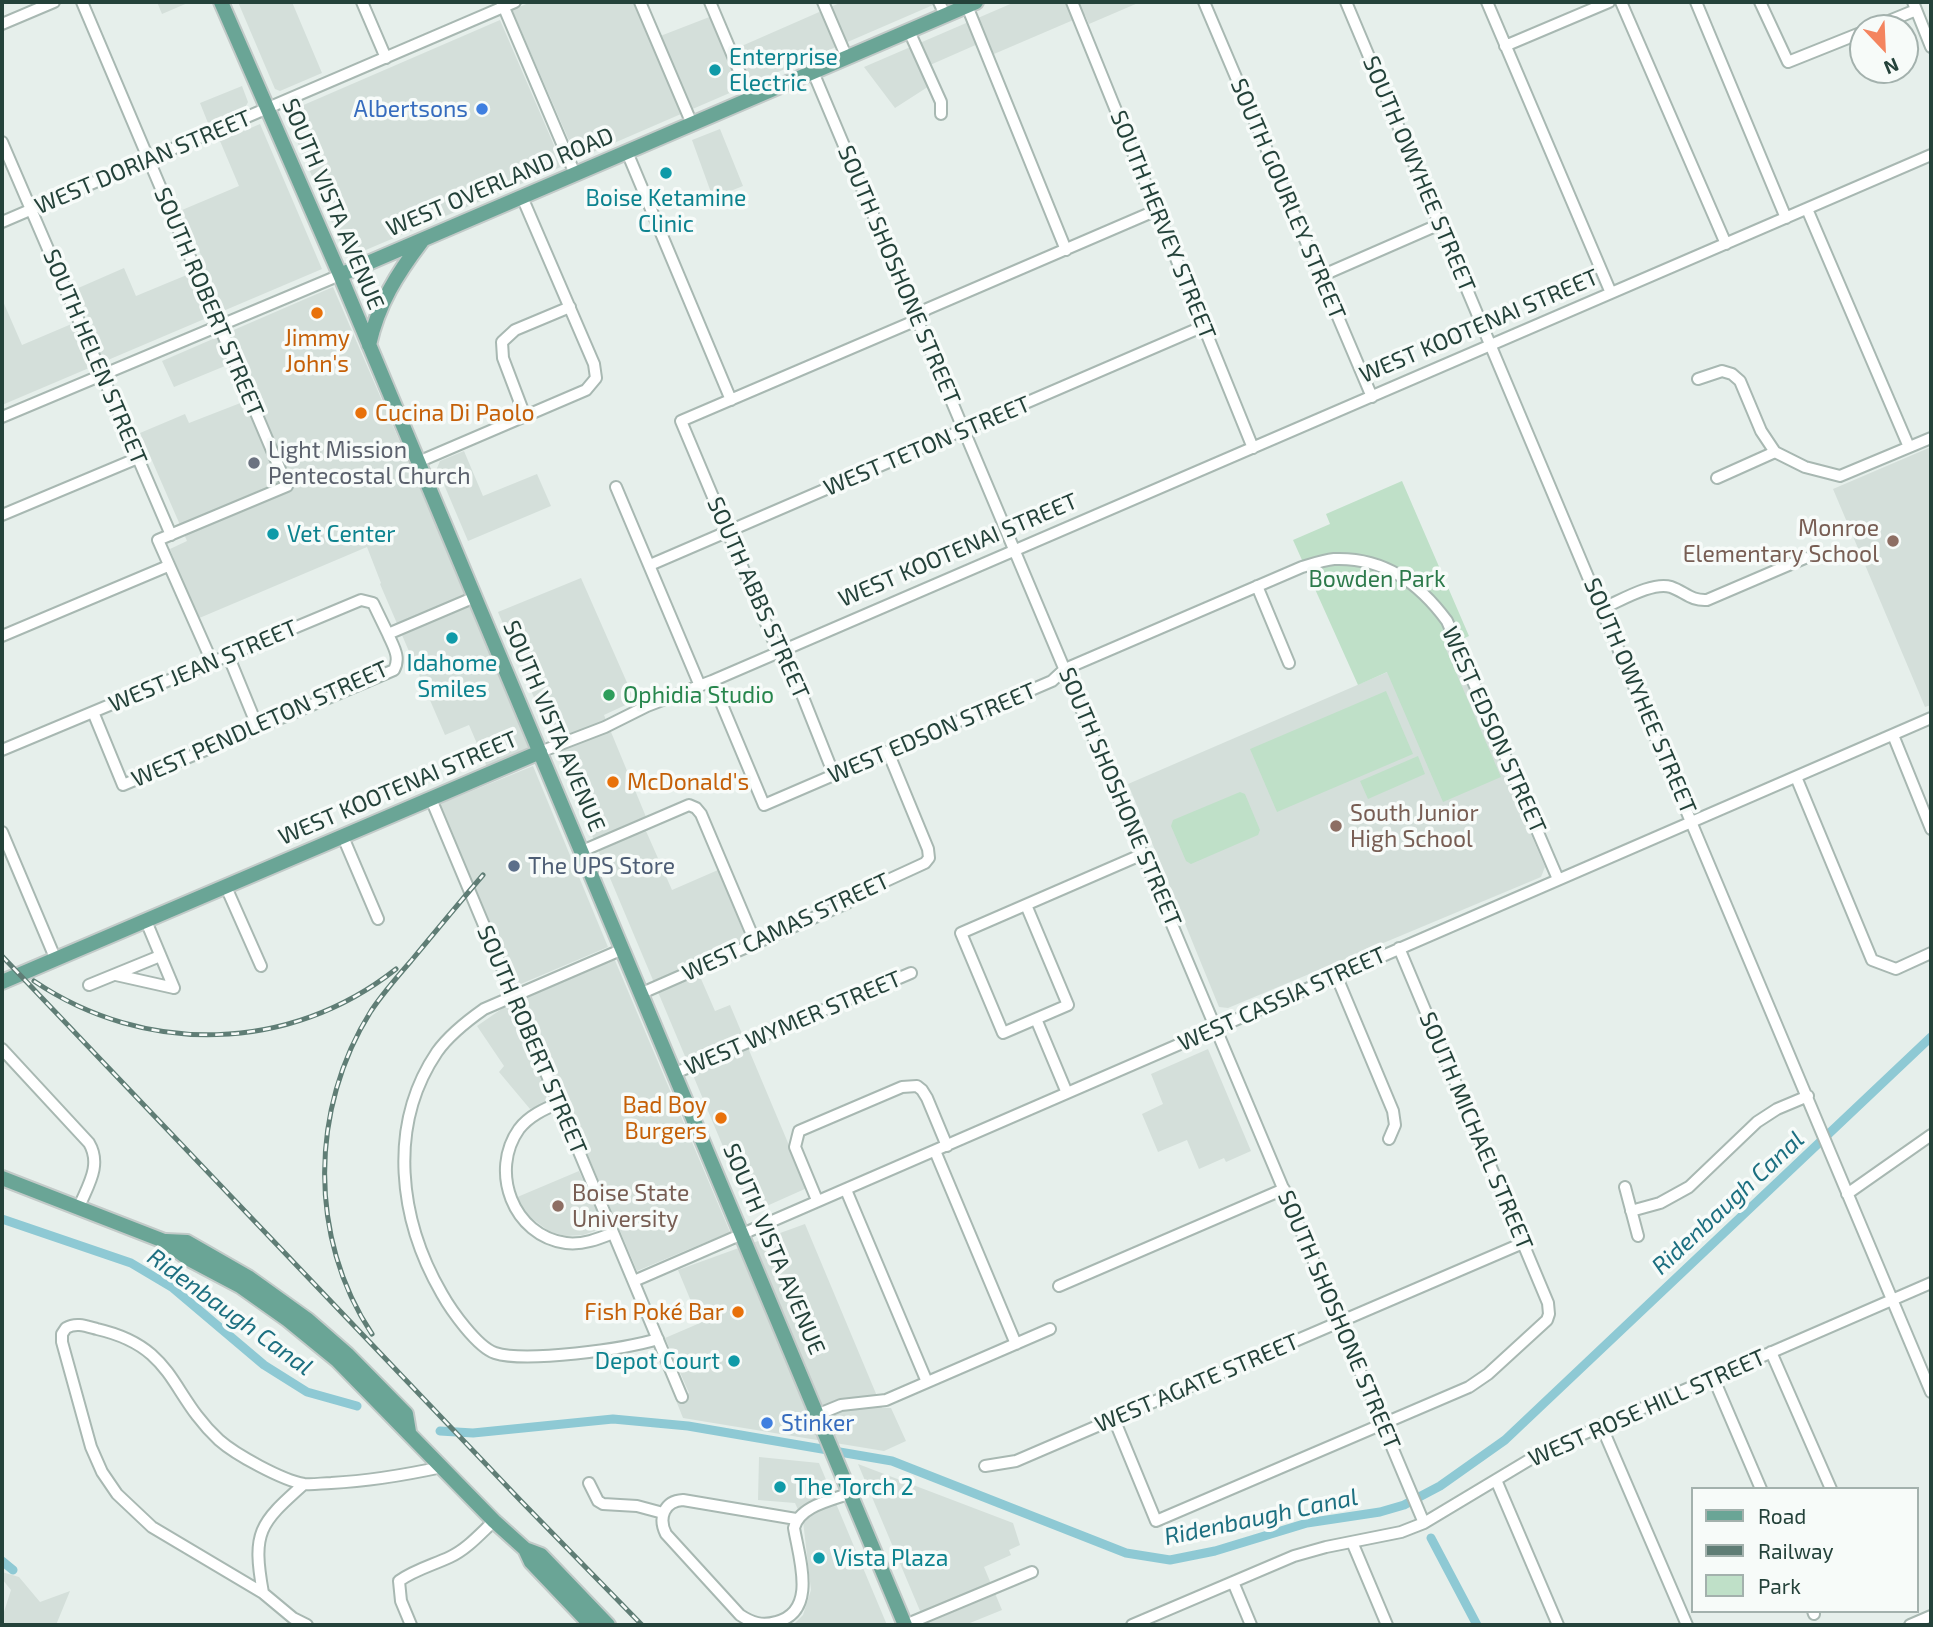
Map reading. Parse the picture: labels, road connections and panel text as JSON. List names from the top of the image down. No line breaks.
{"streets":{"main road":["WEST OVERLAND ROAD","SOUTH VISTA AVENUE","WEST KOOTENAI STREET"],"street":["WEST DORIAN STREET","SOUTH OWYHEE STREET","SOUTH GOURLEY STREET","SOUTH HERVEY STREET","SOUTH SHOSHONE STREET","SOUTH ROBERT STREET","SOUTH HELEN STREET","WEST TETON STREET","SOUTH ABBS STREET","WEST JEAN STREET","WEST PENDLETON STREET","WEST EDSON STREET","WEST CAMAS STREET","WEST CASSIA STREET","WEST WYMER STREET","SOUTH MICHAEL STREET","WEST AGATE STREET","WEST ROSE HILL STREET"]},"crossings":[["WEST DORIAN STREET","SOUTH VISTA AVENUE"],["WEST DORIAN STREET","SOUTH ROBERT STREET"],["WEST DORIAN STREET","SOUTH HELEN STREET"],["SOUTH OWYHEE STREET","WEST KOOTENAI STREET"],["SOUTH OWYHEE STREET","WEST CASSIA STREET"],["SOUTH OWYHEE STREET","WEST ROSE HILL STREET"],["WEST OVERLAND ROAD","SOUTH VISTA AVENUE"],["WEST OVERLAND ROAD","SOUTH SHOSHONE STREET"],["WEST OVERLAND ROAD","SOUTH ROBERT STREET"],["WEST OVERLAND ROAD","SOUTH HELEN STREET"],["SOUTH GOURLEY STREET","WEST KOOTENAI STREET"],["SOUTH VISTA AVENUE","WEST KOOTENAI STREET"],["SOUTH VISTA AVENUE","WEST PENDLETON STREET"],["SOUTH VISTA AVENUE","WEST CAMAS STREET"],["SOUTH VISTA AVENUE","WEST CASSIA STREET"],["SOUTH VISTA AVENUE","WEST WYMER STREET"],["SOUTH HERVEY STREET","WEST KOOTENAI STREET"],["SOUTH HERVEY STREET","WEST TETON STREET"],["SOUTH SHOSHONE STREET","WEST KOOTENAI STREET"],["SOUTH SHOSHONE STREET","WEST TETON STREET"],["SOUTH SHOSHONE STREET","WEST EDSON STREET"],["SOUTH SHOSHONE STREET","WEST CASSIA STREET"],["SOUTH SHOSHONE STREET","SOUTH MICHAEL STREET"],["SOUTH SHOSHONE STREET","WEST AGATE STREET"],["SOUTH SHOSHONE STREET","WEST ROSE HILL STREET"],["SOUTH ROBERT STREET","WEST KOOTENAI STREET"],["SOUTH ROBERT STREET","SOUTH HELEN STREET"],["SOUTH ROBERT STREET","WEST CASSIA STREET"],["WEST KOOTENAI STREET","SOUTH ABBS STREET"],["WEST KOOTENAI STREET","WEST EDSON STREET"],["WEST TETON STREET","SOUTH ABBS STREET"],["SOUTH ABBS STREET","WEST EDSON STREET"],["WEST JEAN STREET","WEST PENDLETON STREET"],["WEST EDSON STREET","WEST CAMAS STREET"],["WEST EDSON STREET","WEST CASSIA STREET"],["WEST CASSIA STREET","SOUTH MICHAEL STREET"],["SOUTH MICHAEL STREET","WEST AGATE STREET"]],"water":["Ridenbaugh Canal"],"parks":["Bowden Park"],"places":["Enterprise Electric","Albertsons","Boise Ketamine Clinic","Jimmy John's","Cucina Di Paolo","Light Mission Pentecostal Church","Vet Center","Monroe Elementary School","Idahome Smiles","Ophidia Studio","McDonald's","South Junior High School","The UPS Store","Bad Boy Burgers","Boise State University","Fish Poké Bar","Depot Court","Stinker","The Torch 2","Vista Plaza"],"legend":["Road","Railway","Park"],"north":"bottom right"}
